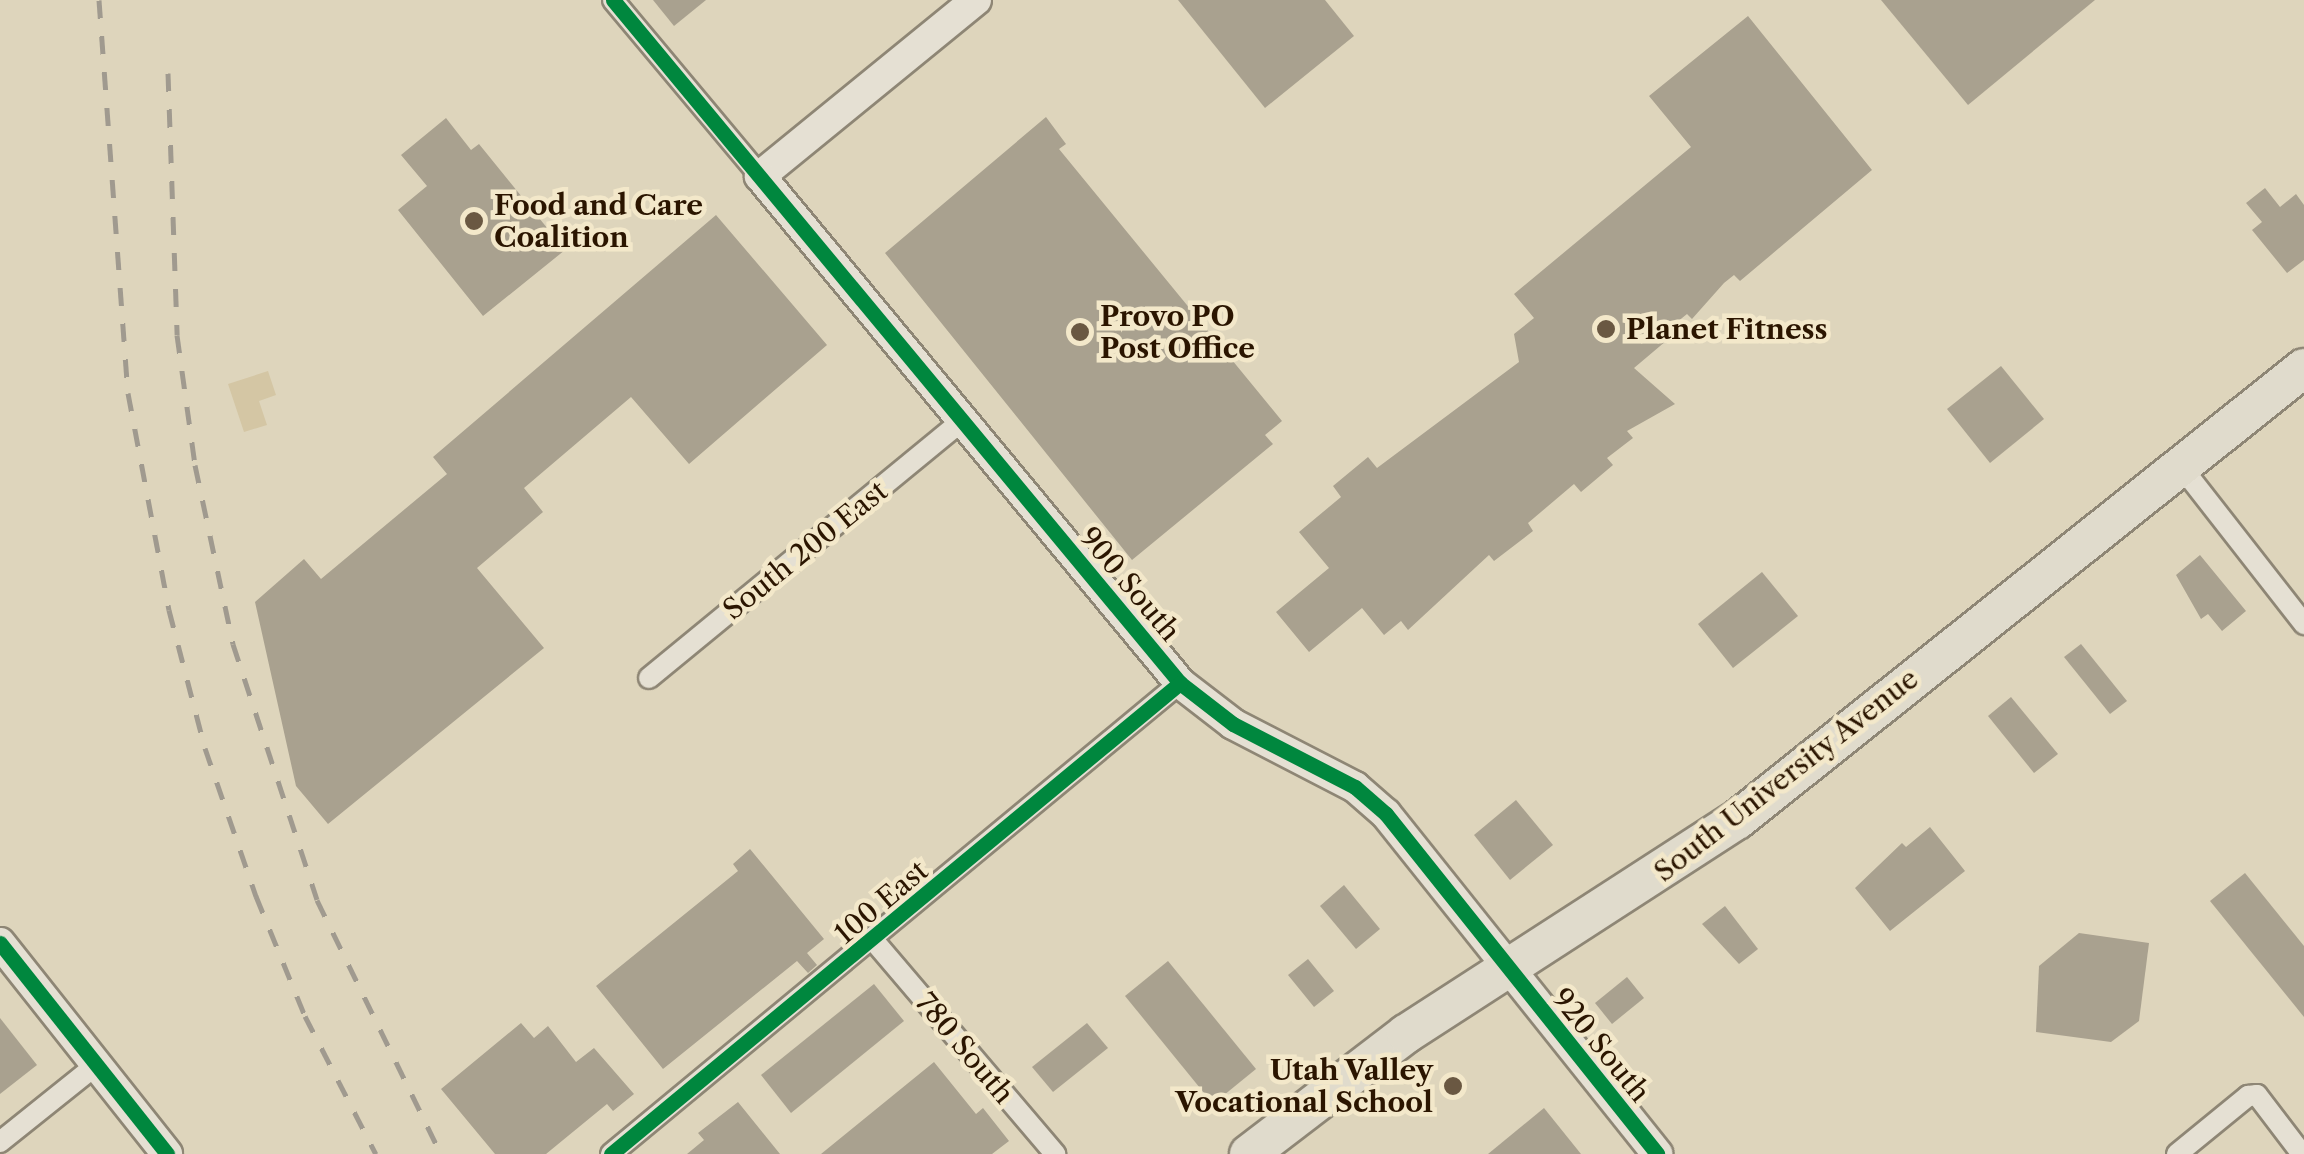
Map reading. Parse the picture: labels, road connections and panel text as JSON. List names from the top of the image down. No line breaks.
{"streets":{"highway":["South University Avenue"],"street":["South 200 East","900 South","100 East","920 South","780 South"]},"crossings":[["South 200 East","900 South"],["900 South","South University Avenue"],["900 South","100 East"],["900 South","920 South"],["South University Avenue","920 South"],["100 East","780 South"]],"places":["Food and Care Coalition","Planet Fitness","Provo PO Post Office","Utah Valley Vocational School"]}
